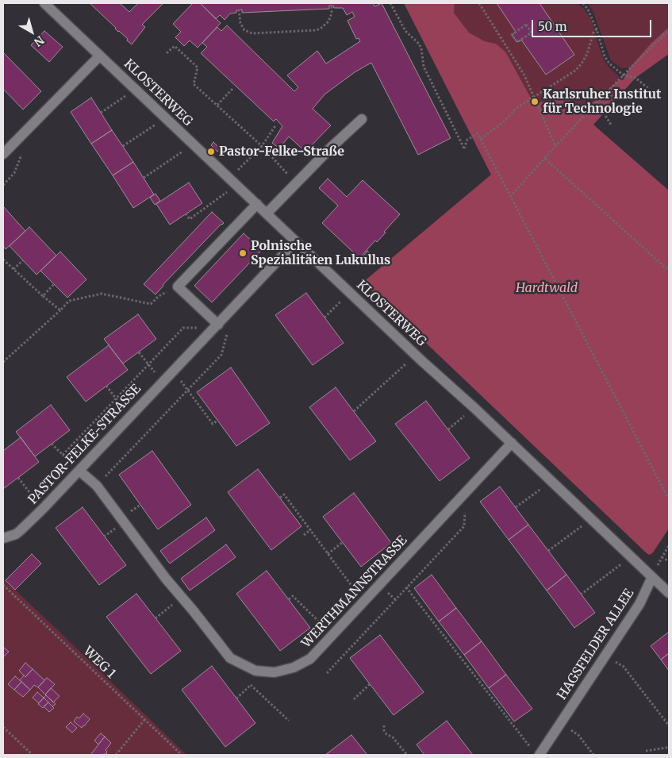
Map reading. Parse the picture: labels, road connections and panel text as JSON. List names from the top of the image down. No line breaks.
{"streets":{"street":["KLOSTERWEG","PASTOR-FELKE-STRASSE","WERTHMANNSTRASSE","HAGSFELDER ALLEE"],"path":["WEG 1"]},"crossings":[["KLOSTERWEG","PASTOR-FELKE-STRASSE"],["KLOSTERWEG","WERTHMANNSTRASSE"],["KLOSTERWEG","HAGSFELDER ALLEE"],["PASTOR-FELKE-STRASSE","WERTHMANNSTRASSE"]],"parks":["Hardtwald"],"places":["Karlsruher Institut für Technologie","Pastor-Felke-Straße","Polnische Spezialitäten Lukullus"],"scale_bar":"50 m","north":"bottom right"}
